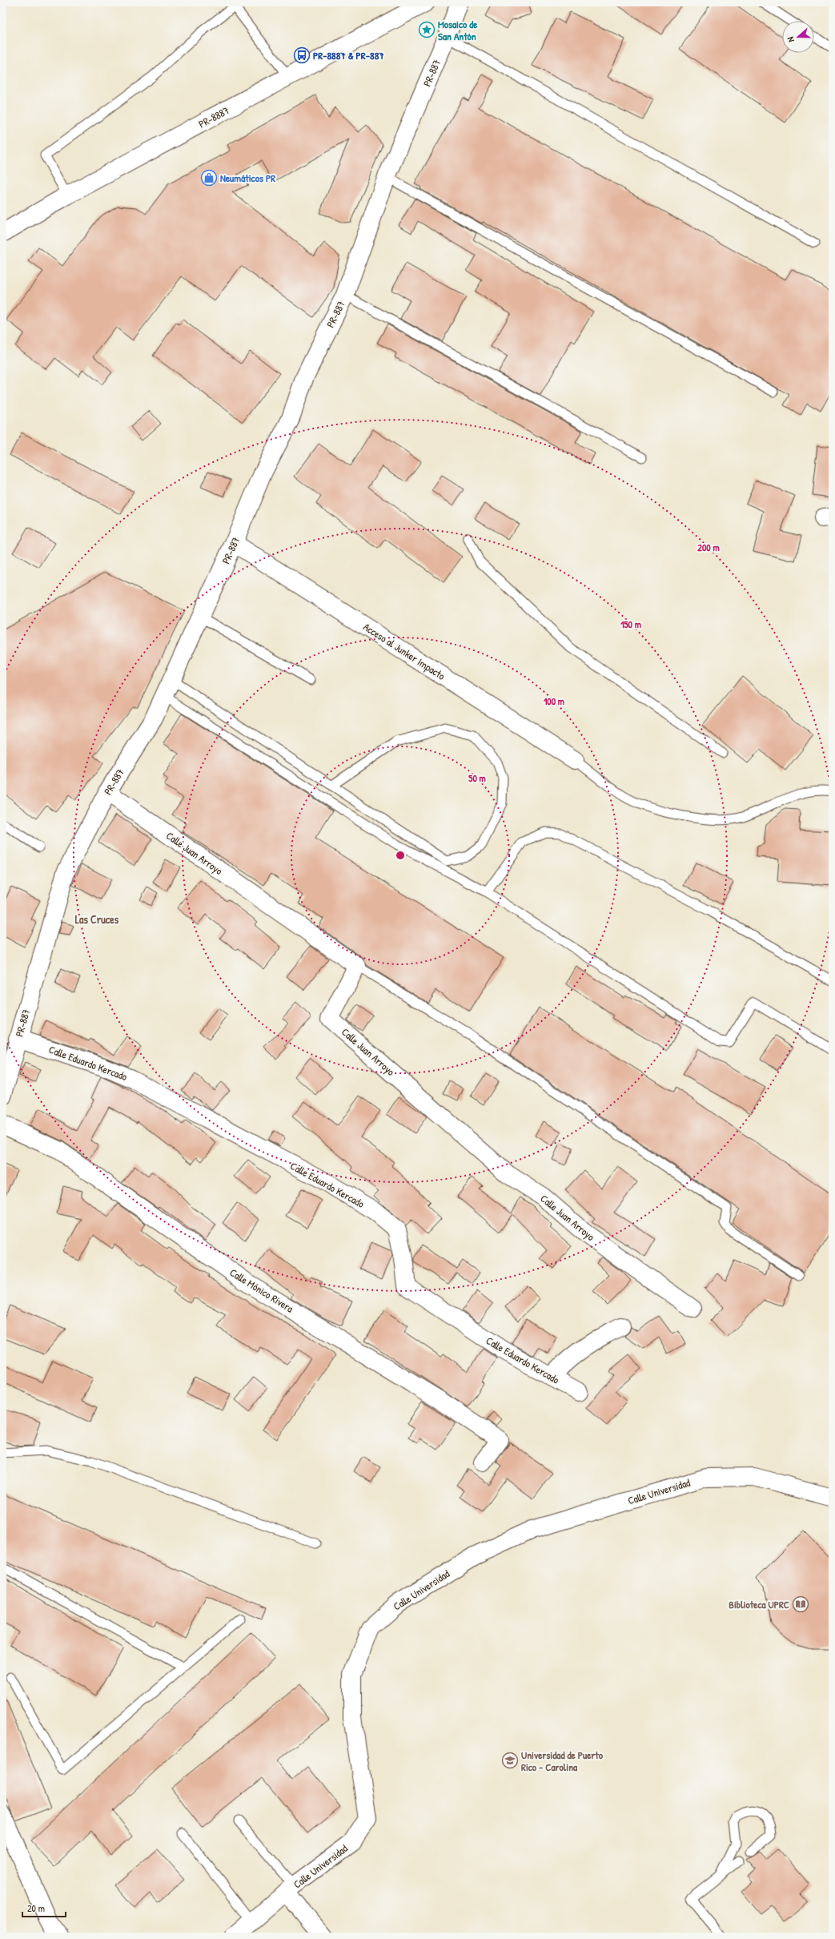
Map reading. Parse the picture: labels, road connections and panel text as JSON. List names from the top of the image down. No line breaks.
{"streets":{"street":["PR-887","PR-8887","Acceso al Junker Impacto","Calle Juan Arroyo","Calle Eduardo Kercado","Calle Mónico Rivera","Calle Universidad"]},"crossings":[["PR-887","Acceso al Junker Impacto"],["PR-887","Calle Juan Arroyo"],["PR-887","Calle Eduardo Kercado"]],"districts":["Las Cruces"],"places":{"place":["Mosaico de San Antón"],"bus stop":["PR-8887 & PR-887"],"shop":["Neumáticos PR"],"library":["Biblioteca UPRC"],"school or university":["Universidad de Puerto Rico - Carolina"]},"scale_bar":"20 m","north":"left","rings":["200 m","150 m","100 m","50 m"]}
